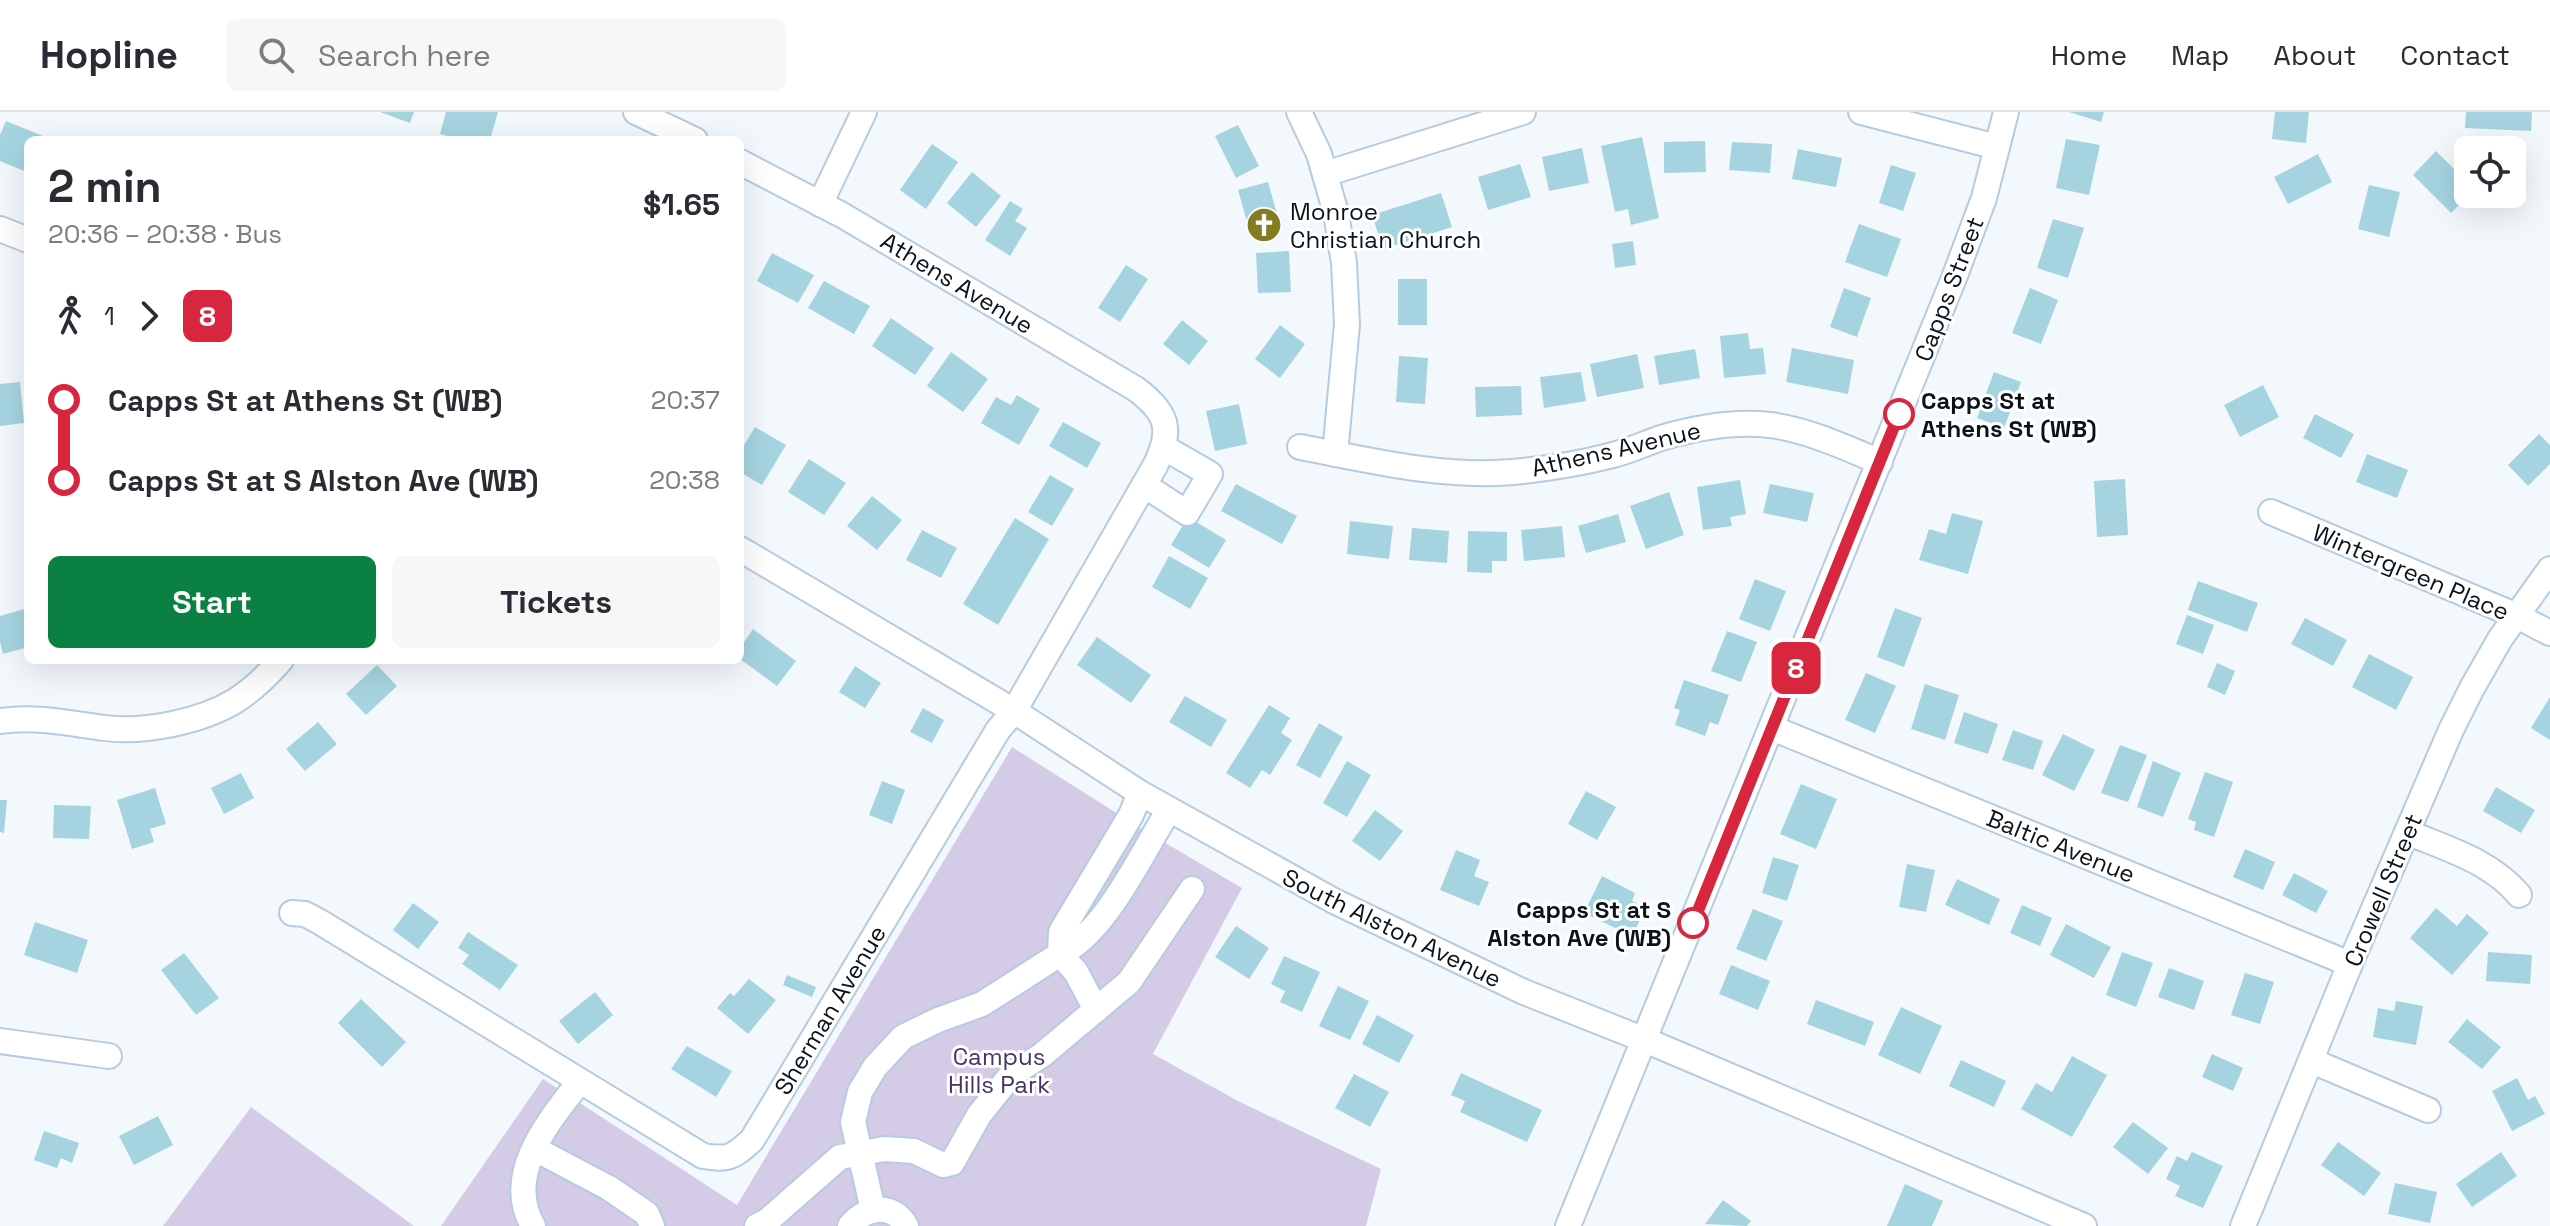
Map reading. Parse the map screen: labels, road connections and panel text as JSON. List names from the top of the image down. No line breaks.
{"streets":{"street":["Athens Avenue","Capps Street","Wintergreen Place","Baltic Avenue","Crowell Street","South Alston Avenue","Sherman Avenue"]},"crossings":[["Athens Avenue","Capps Street"],["Athens Avenue","Sherman Avenue"],["Capps Street","Baltic Avenue"],["Capps Street","South Alston Avenue"],["Wintergreen Place","Crowell Street"],["Baltic Avenue","Crowell Street"],["South Alston Avenue","Sherman Avenue"]],"parks":["Campus Hills Park"],"places":{"church":["Monroe Christian Church"],"other":["Capps St at Athens St (WB)","Capps St at S Alston Ave (WB)"]},"lines":["bus line 8"],"page":{"header":"Hopline","search":"Search here","nav":["Home","Map","About","Contact"],"on_map":"8","heading":["2 min","20:36 – 20:38 · Bus","$1.65"],"legs":["1","8"],"list":[{"name":"Capps St at Athens St (WB)","value":"20:37"},{"name":"Capps St at S Alston Ave (WB)","value":"20:38"}],"buttons":["Start","Tickets"]}}
